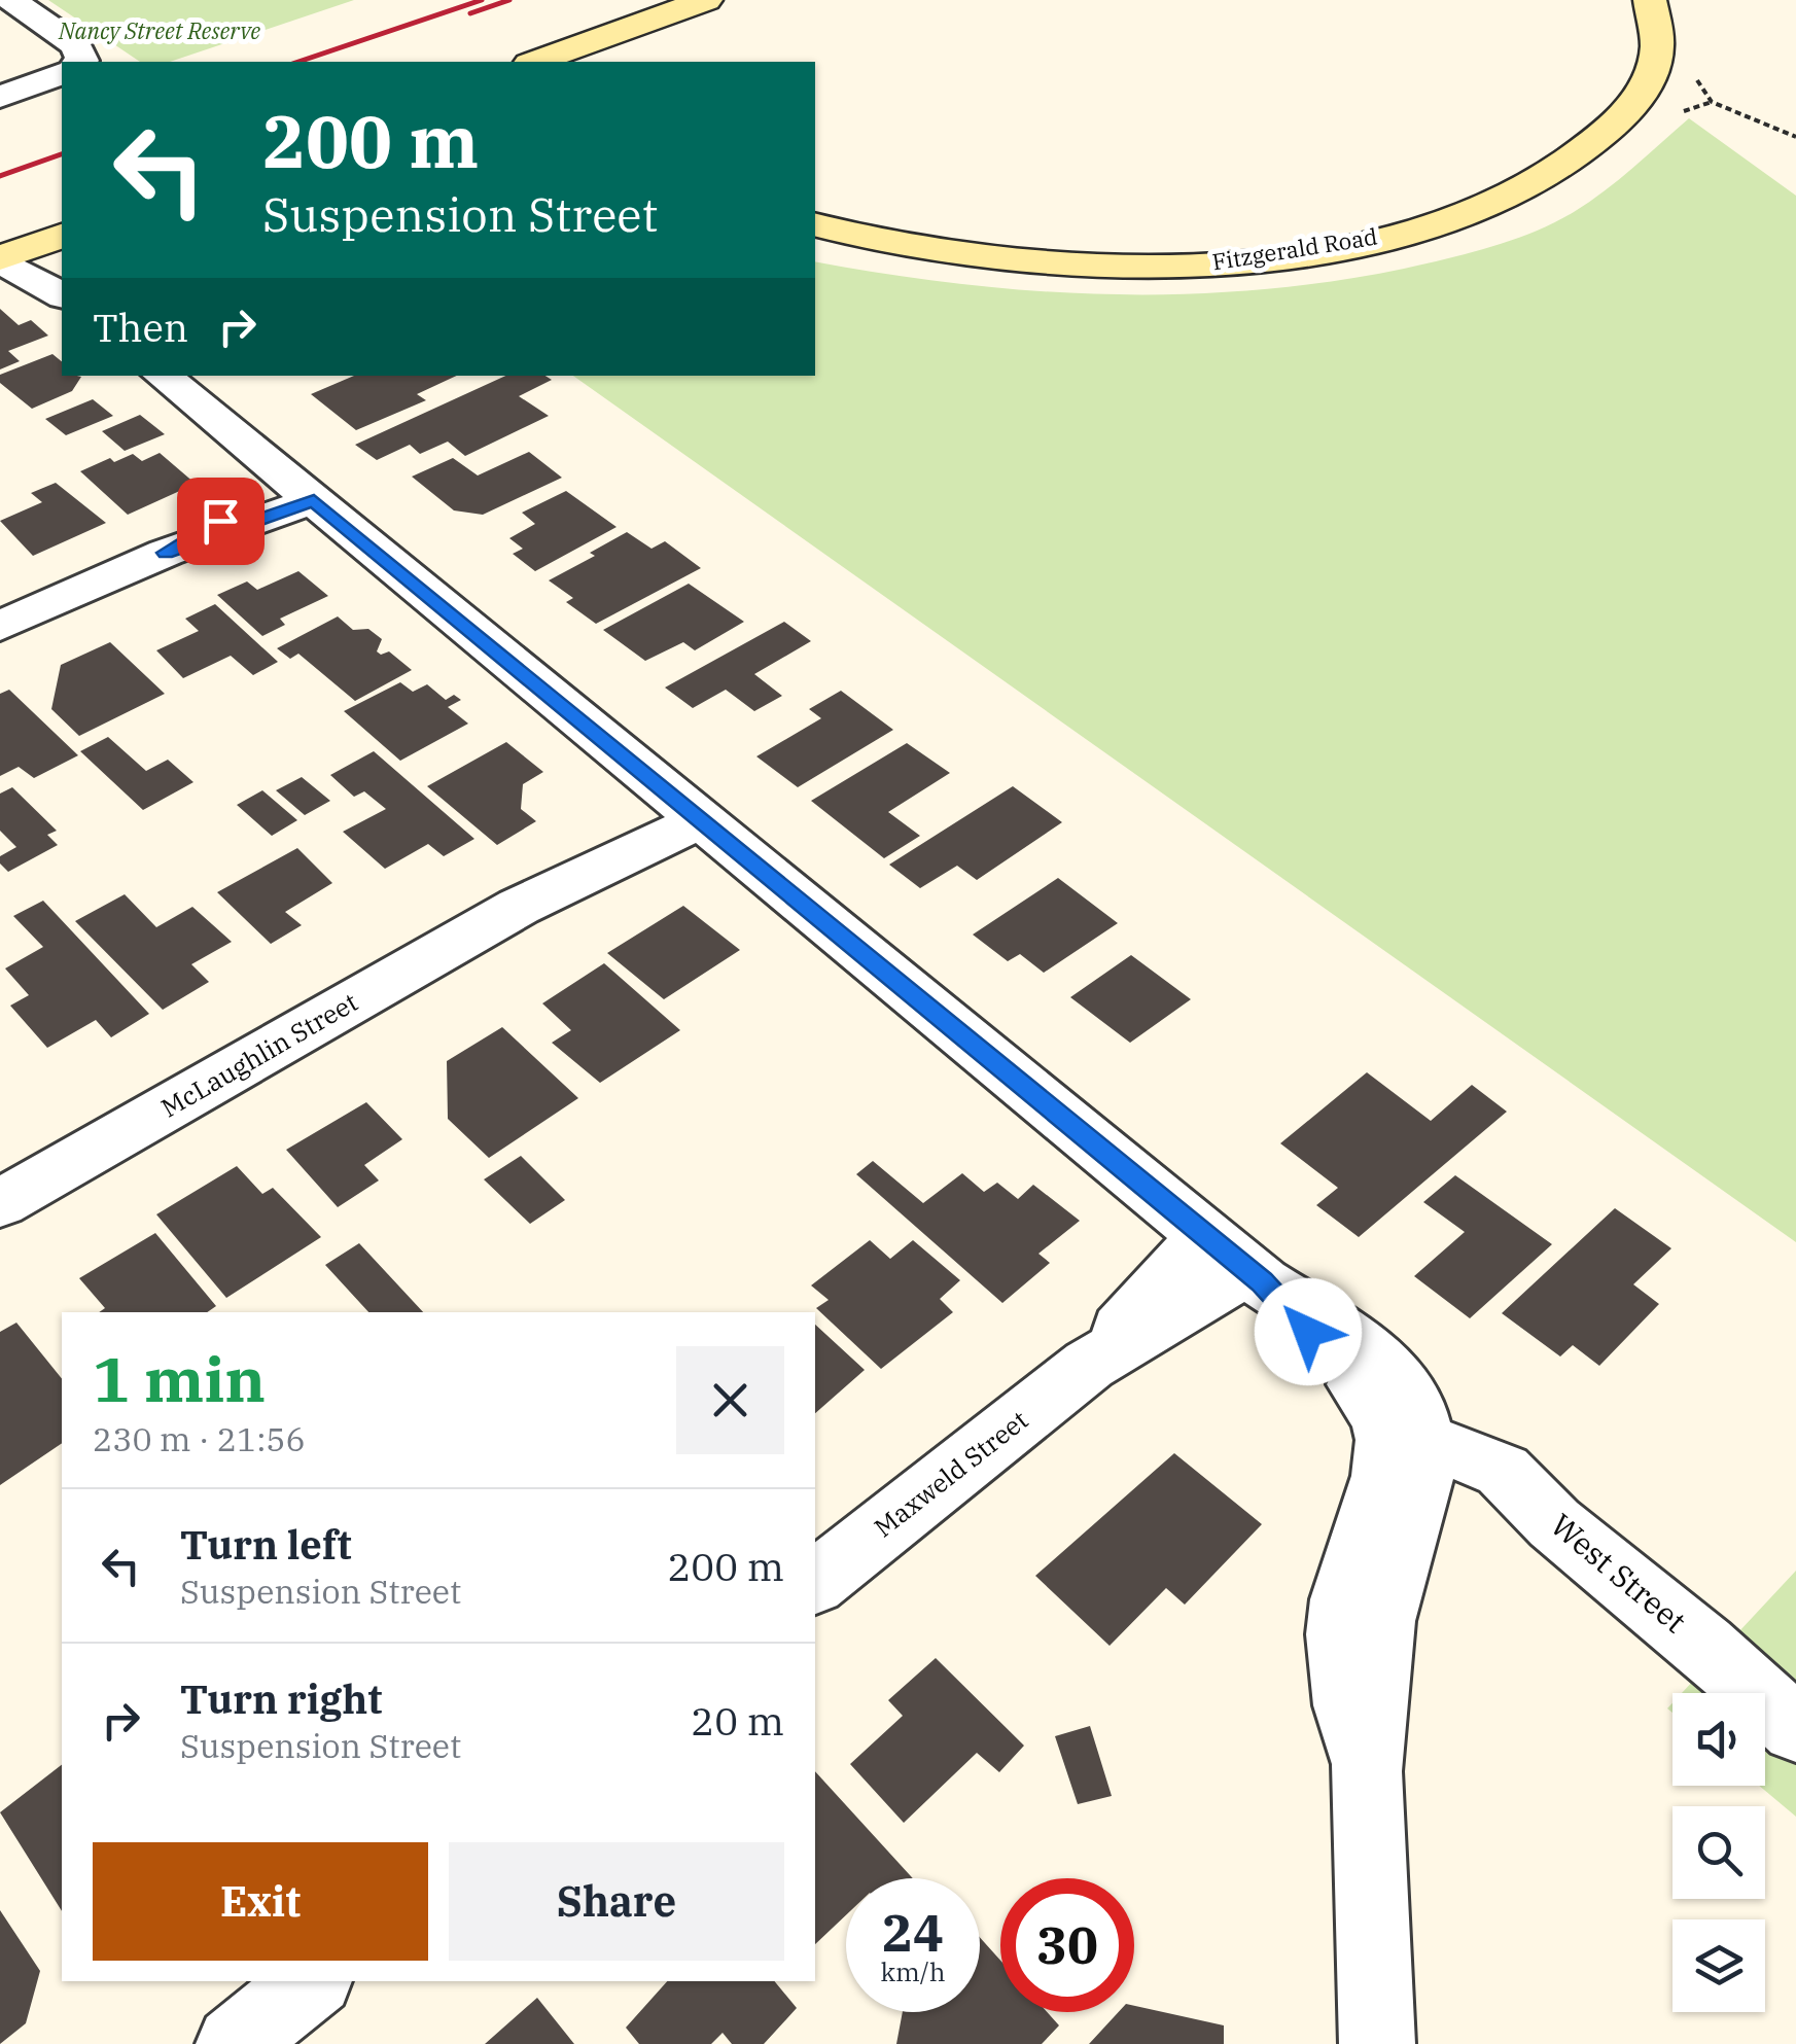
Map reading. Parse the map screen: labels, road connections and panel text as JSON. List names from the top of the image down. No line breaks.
{"streets":{"street":["Fitzgerald Road","McLaughlin Street","Maxweld Street","West Street"]},"parks":["Nancy Street Reserve"],"page":{"turn":["200 m","Suspension Street"],"then":"Then","heading":["1 min","230 m · 21:56"],"list":[{"name":"Turn left","note":"Suspension Street","value":"200 m"},{"name":"Turn right","note":"Suspension Street","value":"20 m"}],"buttons":["Exit","Share"],"speed":"24 km/h","limit":"30"}}
